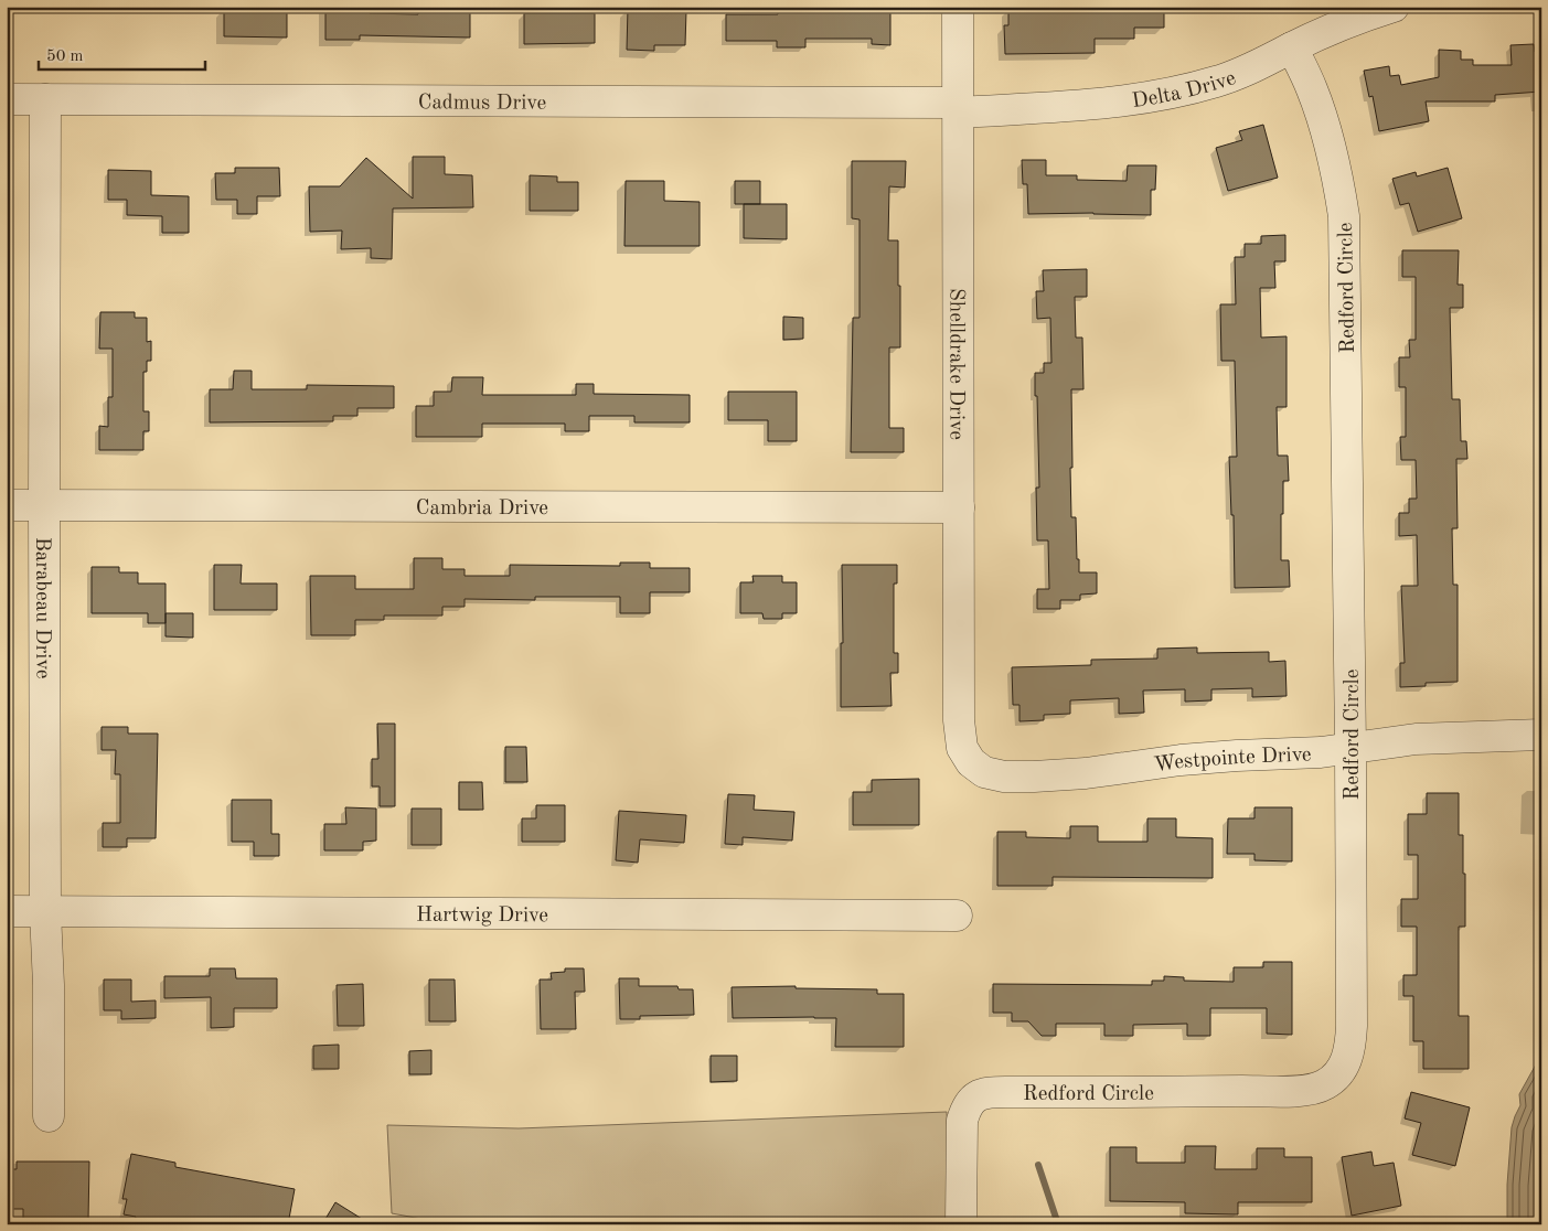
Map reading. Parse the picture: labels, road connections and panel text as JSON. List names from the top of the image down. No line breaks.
{"streets":{"street":["Delta Drive","Cadmus Drive","Redford Circle","Shelldrake Drive","Cambria Drive","Barabeau Drive","Westpointe Drive","Hartwig Drive"]},"crossings":[["Delta Drive","Cadmus Drive"],["Delta Drive","Redford Circle"],["Delta Drive","Shelldrake Drive"],["Cadmus Drive","Shelldrake Drive"],["Cadmus Drive","Barabeau Drive"],["Redford Circle","Westpointe Drive"],["Shelldrake Drive","Cambria Drive"],["Shelldrake Drive","Westpointe Drive"],["Cambria Drive","Barabeau Drive"],["Barabeau Drive","Hartwig Drive"]],"scale_bar":"50 m"}
